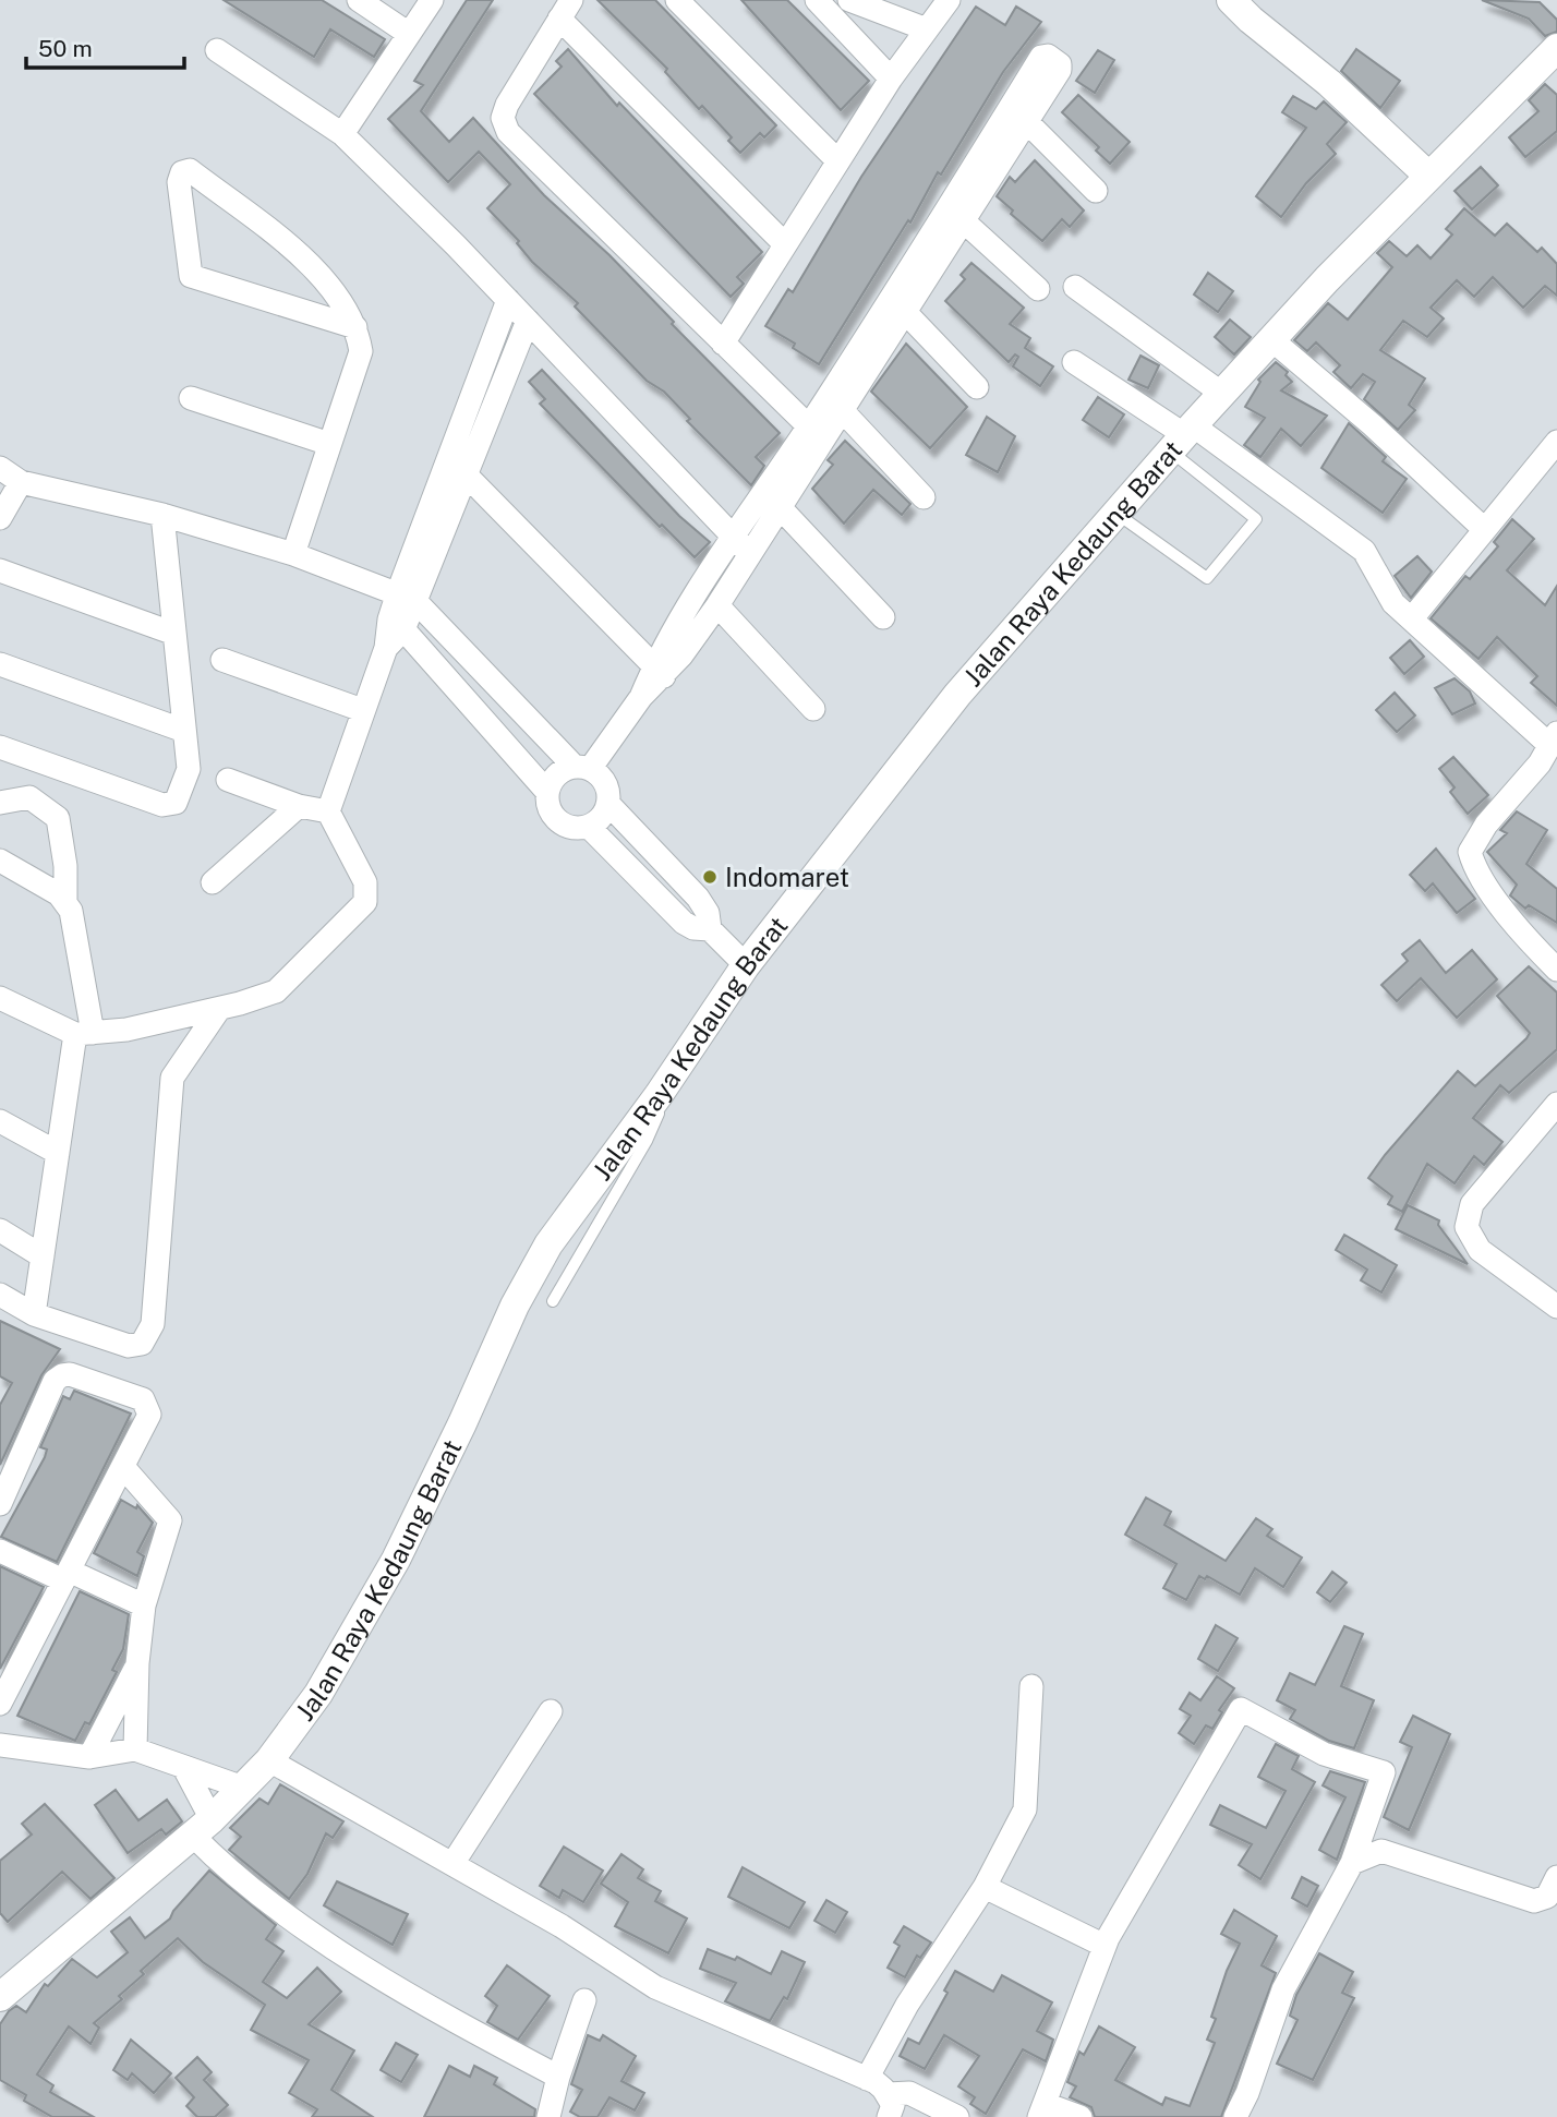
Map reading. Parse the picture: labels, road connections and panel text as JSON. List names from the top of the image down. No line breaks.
{"streets":{"street":["Jalan Raya Kedaung Barat"]},"places":["Indomaret"],"scale_bar":"50 m"}
